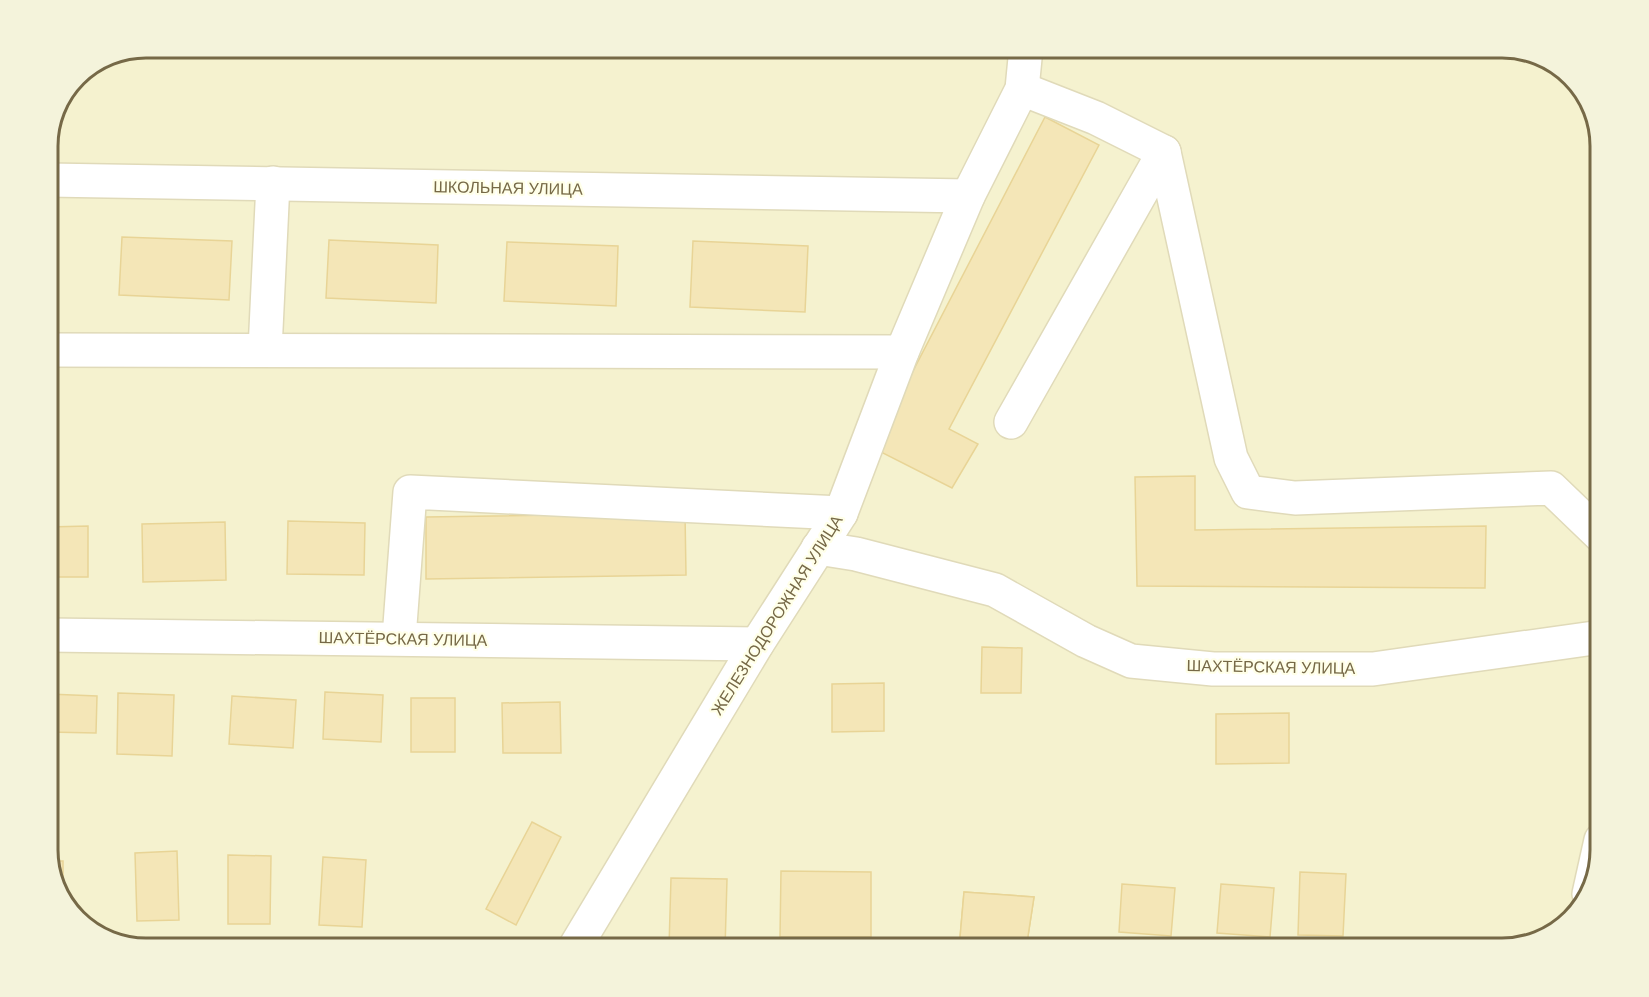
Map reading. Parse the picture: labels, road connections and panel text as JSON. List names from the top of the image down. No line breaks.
{"streets":{"street":["ШКОЛЬНАЯ УЛИЦА","ЖЕЛЕЗНОДОРОЖНАЯ УЛИЦА","ШАХТЁРСКАЯ УЛИЦА"]},"crossings":[["ШКОЛЬНАЯ УЛИЦА","ЖЕЛЕЗНОДОРОЖНАЯ УЛИЦА"],["ЖЕЛЕЗНОДОРОЖНАЯ УЛИЦА","ШАХТЁРСКАЯ УЛИЦА"]]}
